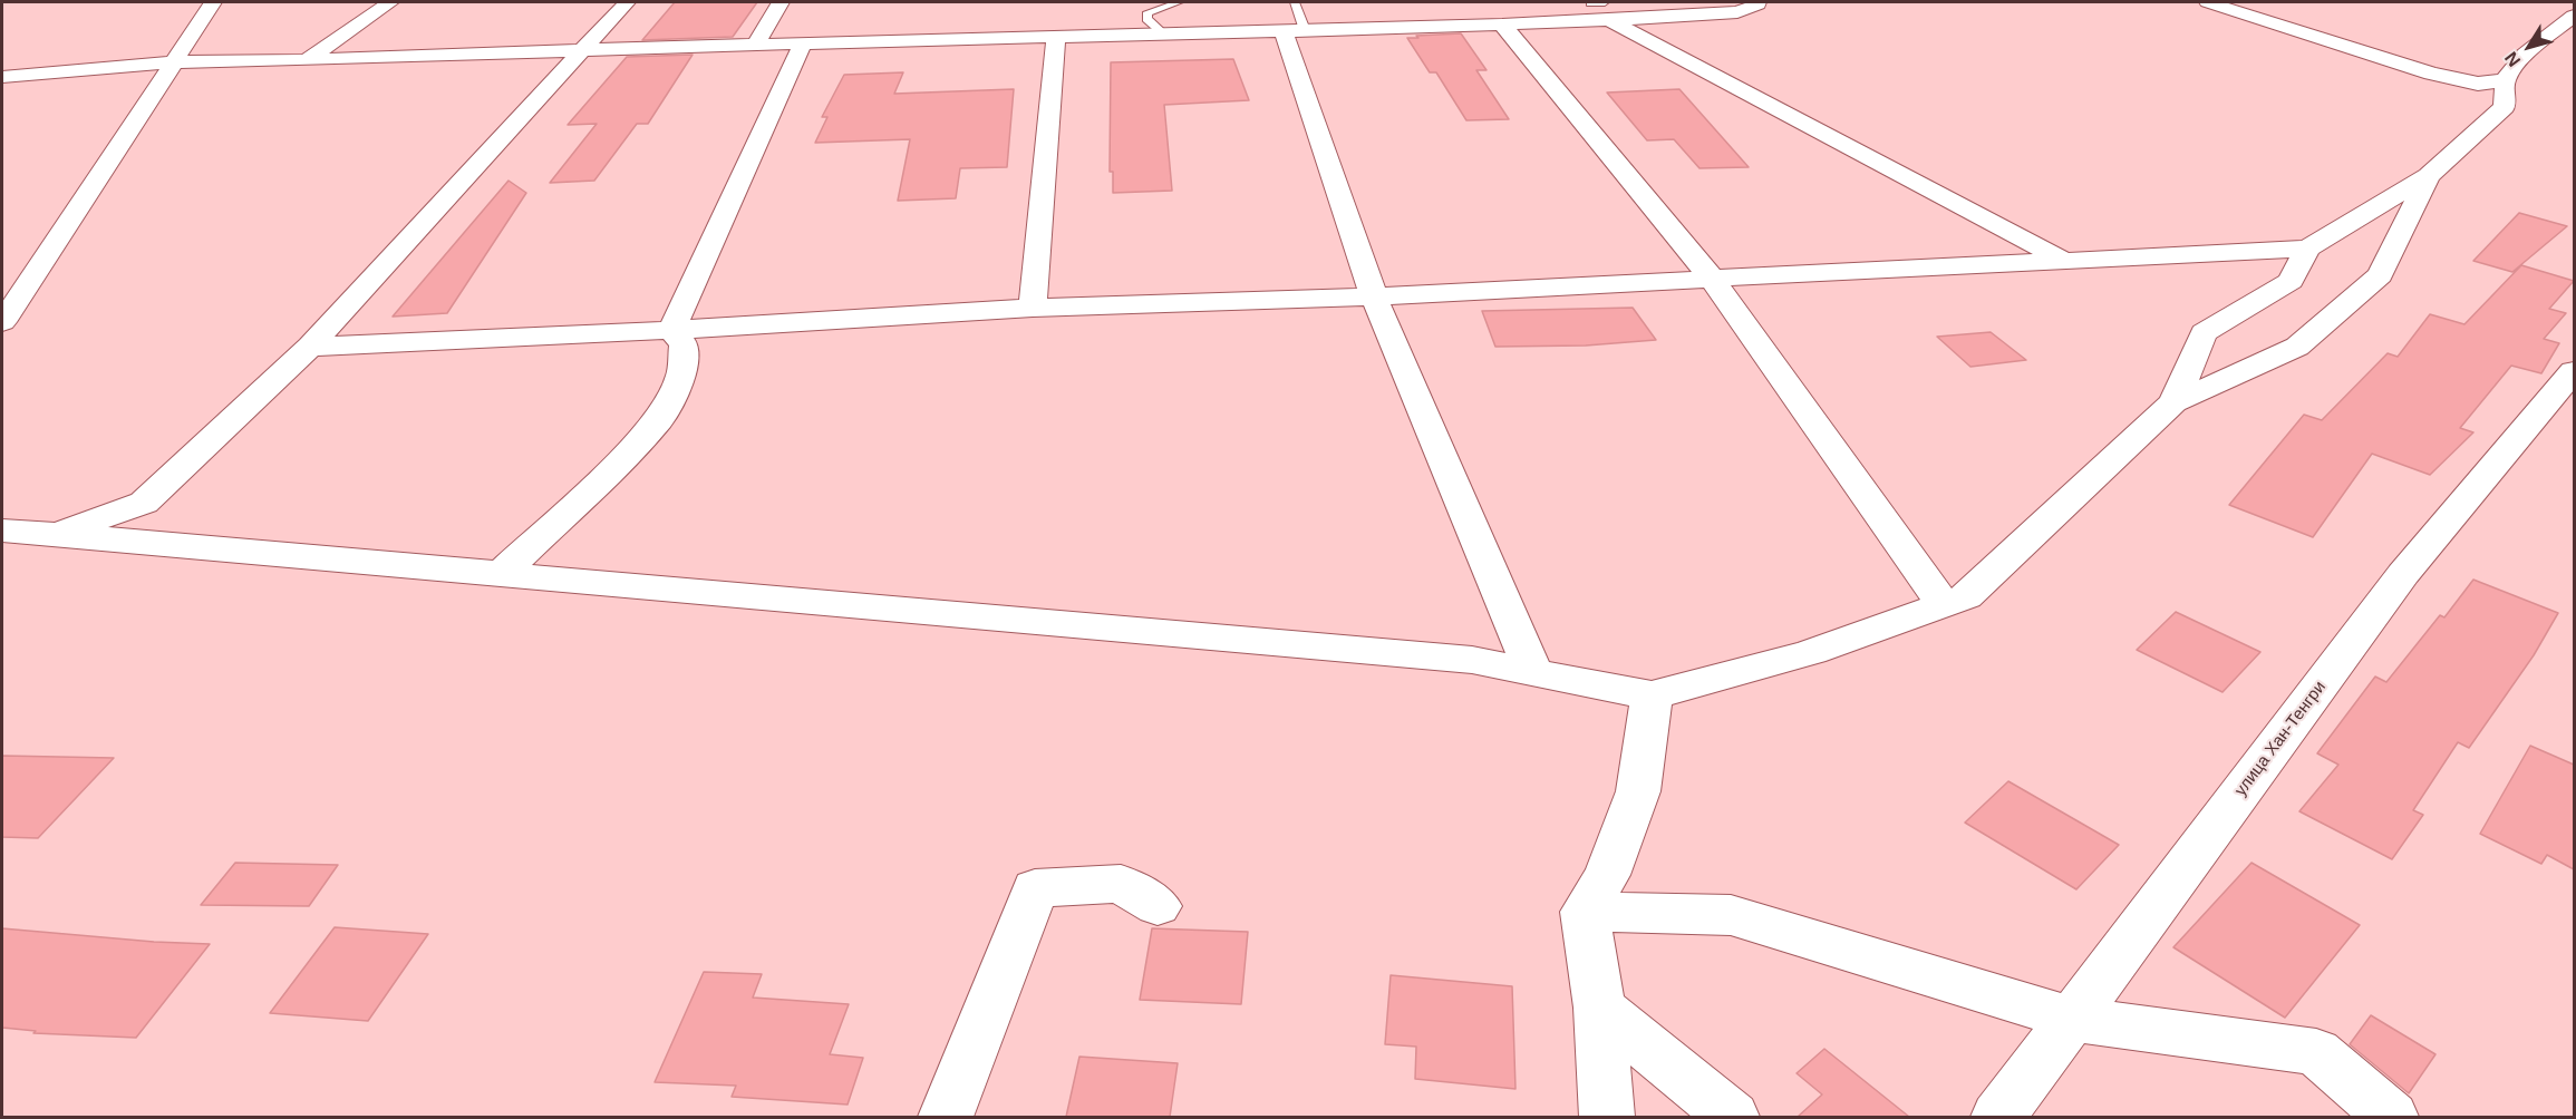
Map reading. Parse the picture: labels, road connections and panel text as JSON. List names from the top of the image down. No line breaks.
{"streets":{"street":["улица Хан-Тенгри"]},"north":"bottom left"}
